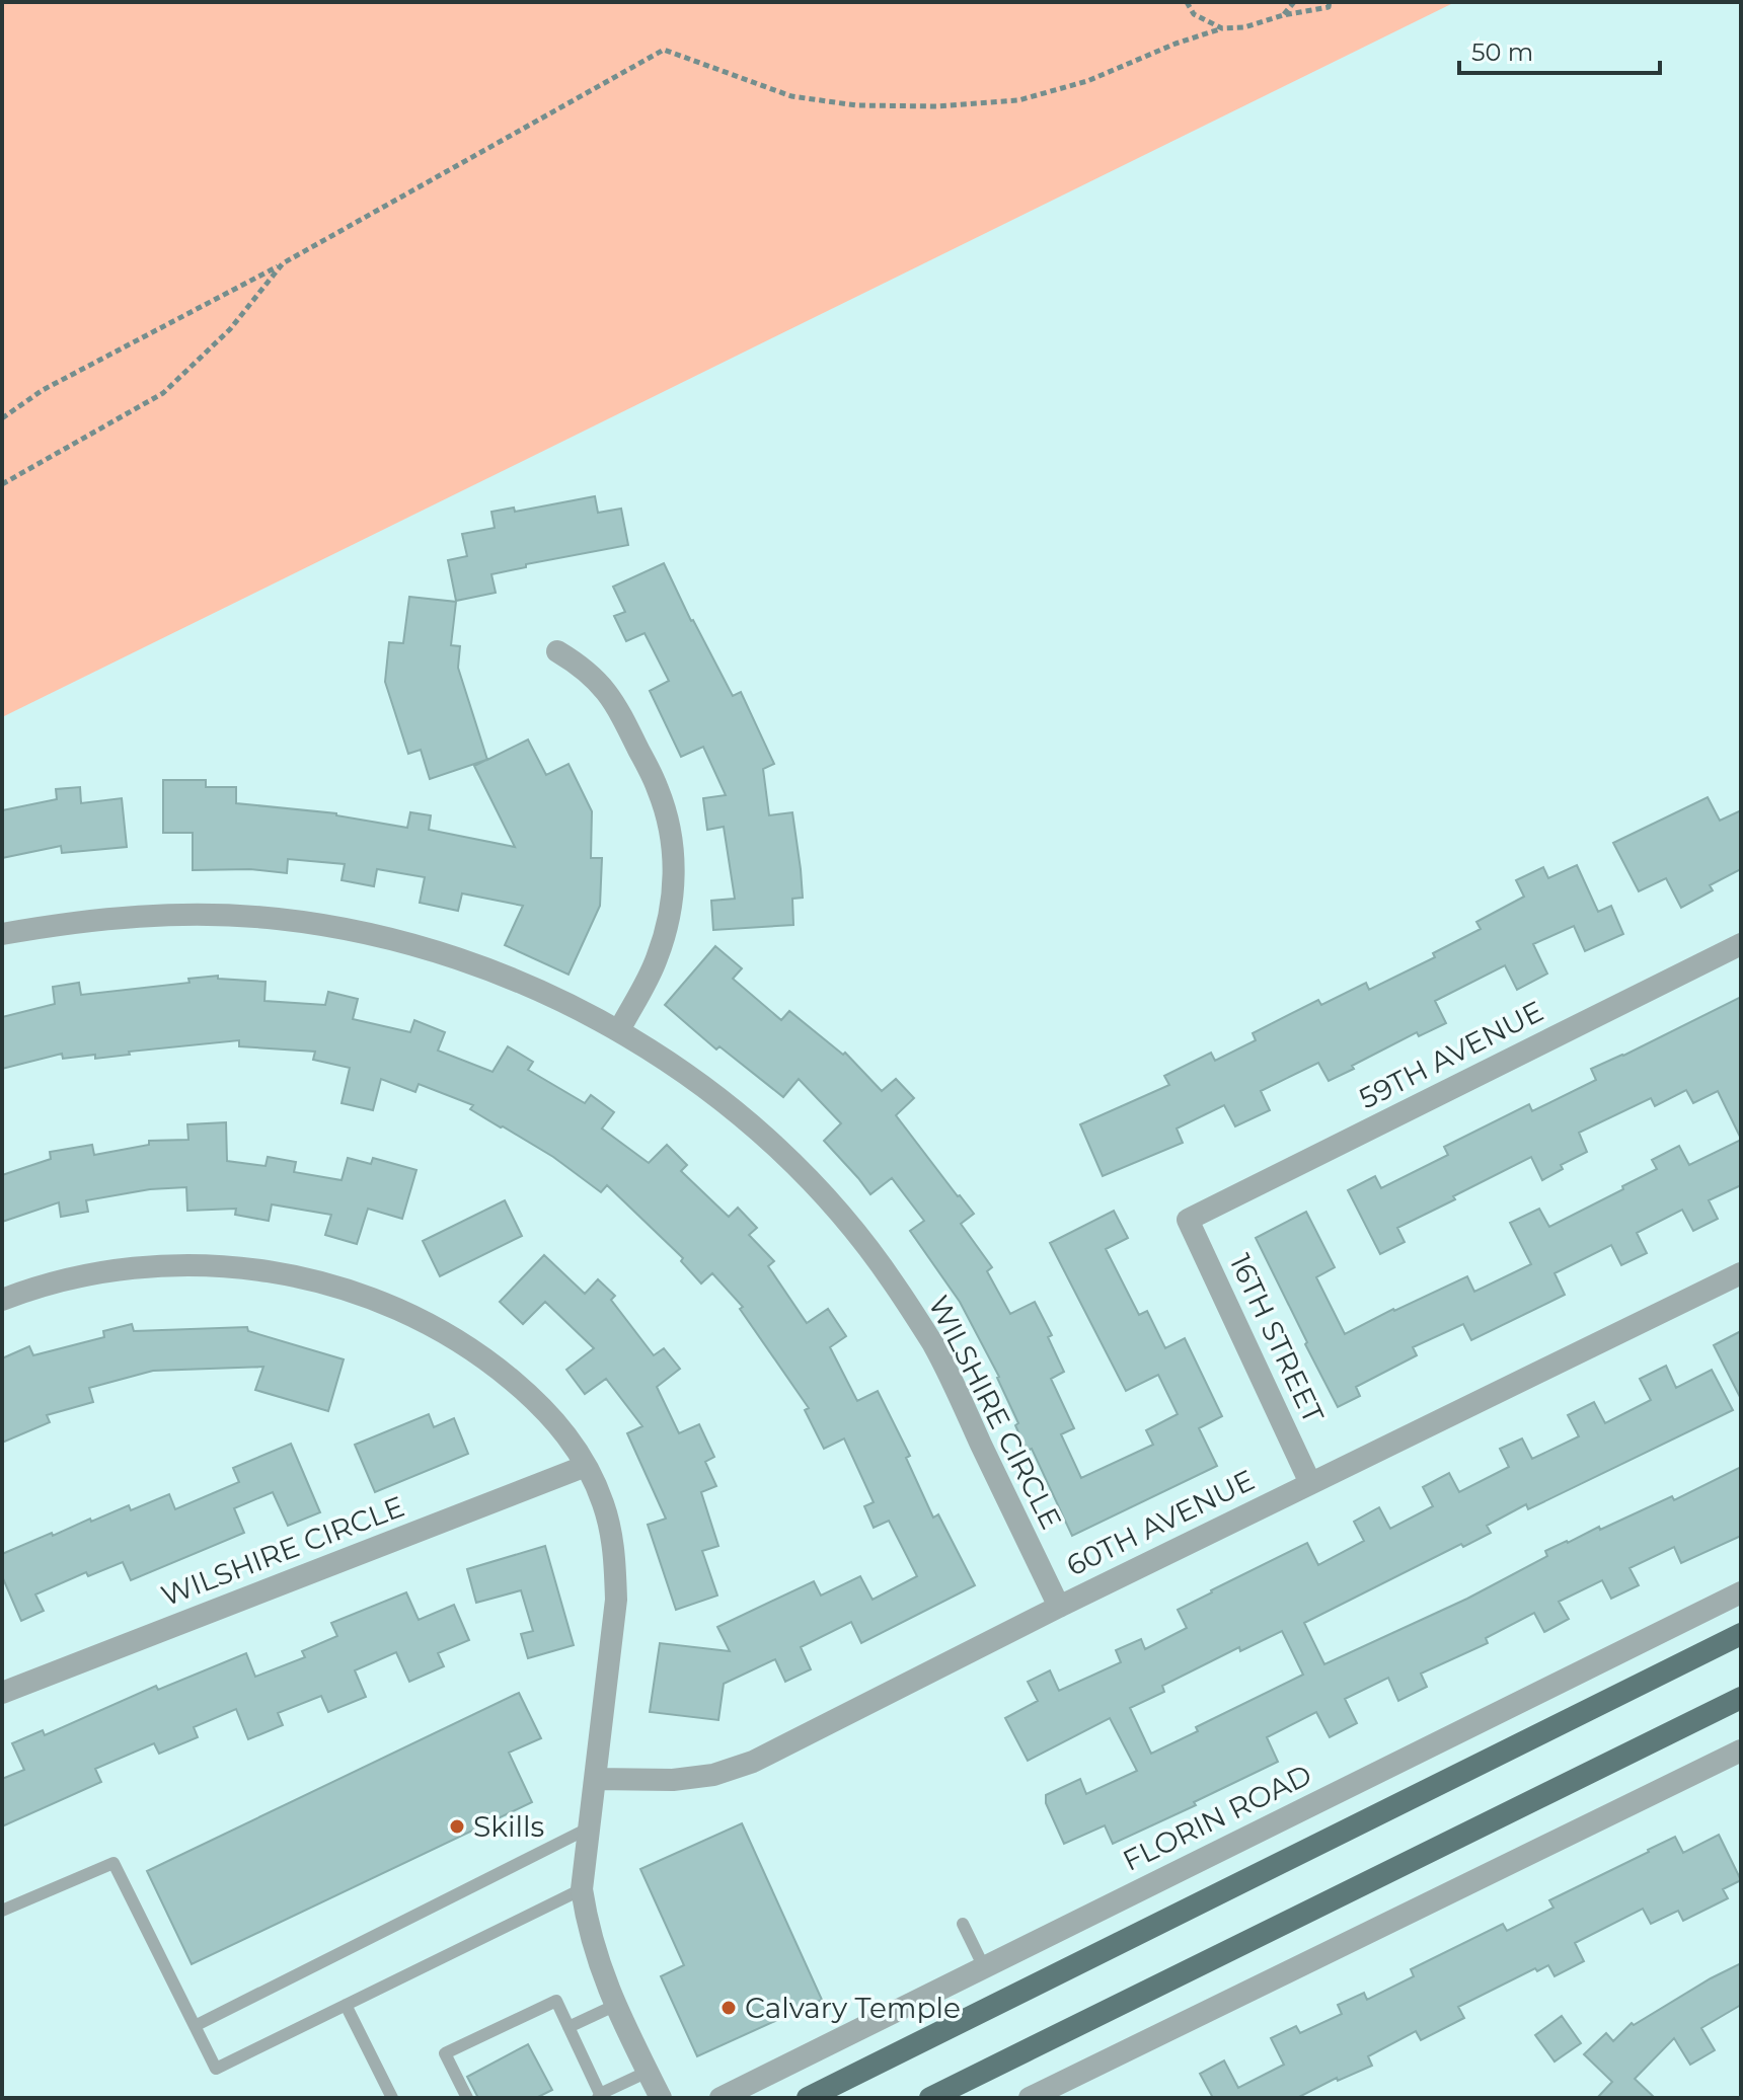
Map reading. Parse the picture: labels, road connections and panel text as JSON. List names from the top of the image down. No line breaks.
{"streets":{"street":["59TH AVENUE","16TH STREET","WILSHIRE CIRCLE","60TH AVENUE","FLORIN ROAD"]},"crossings":[["59TH AVENUE","16TH STREET"],["16TH STREET","60TH AVENUE"],["WILSHIRE CIRCLE","60TH AVENUE"]],"places":["Skills","Calvary Temple"],"scale_bar":"50 m"}
